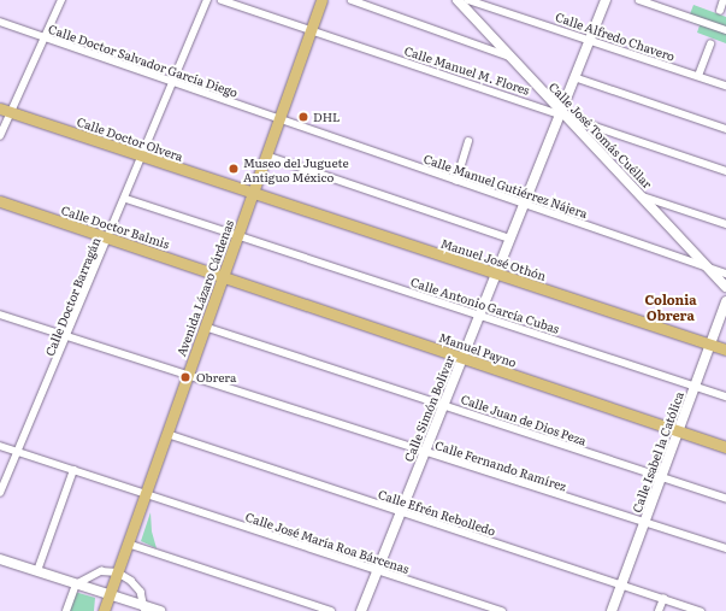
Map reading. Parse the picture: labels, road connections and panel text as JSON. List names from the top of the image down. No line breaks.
{"streets":{"main road":["Calle Doctor Olvera","Calle Doctor Balmis","Manuel José Othón","Avenida Lázaro Cárdenas","Manuel Payno"],"street":["Calle Alfredo Chavero","Calle Doctor Salvador García Diego","Calle Manuel M. Flores","Calle José Tomás Cuéllar","Calle Manuel Gutiérrez Nájera","Calle Doctor Barragán","Calle Antonio García Cubas","Calle Simón Bolívar","Calle Juan de Dios Peza","Calle Isabel la Católica","Calle Fernando Ramírez","Calle Efrén Rebolledo","Calle José María Roa Bárcenas"]},"crossings":[["Calle Alfredo Chavero","Calle Simón Bolívar"],["Calle Doctor Salvador García Diego","Calle Manuel Gutiérrez Nájera"],["Calle Doctor Salvador García Diego","Avenida Lázaro Cárdenas"],["Calle Doctor Salvador García Diego","Calle Doctor Barragán"],["Calle Manuel M. Flores","Calle José Tomás Cuéllar"],["Calle Manuel M. Flores","Avenida Lázaro Cárdenas"],["Calle Manuel M. Flores","Calle Simón Bolívar"],["Calle José Tomás Cuéllar","Calle Manuel Gutiérrez Nájera"],["Calle José Tomás Cuéllar","Calle Simón Bolívar"],["Calle Doctor Olvera","Manuel José Othón"],["Calle Doctor Olvera","Avenida Lázaro Cárdenas"],["Calle Doctor Olvera","Calle Doctor Barragán"],["Calle Manuel Gutiérrez Nájera","Avenida Lázaro Cárdenas"],["Calle Manuel Gutiérrez Nájera","Calle Simón Bolívar"],["Calle Doctor Balmis","Avenida Lázaro Cárdenas"],["Calle Doctor Balmis","Calle Doctor Barragán"],["Calle Doctor Balmis","Manuel Payno"],["Manuel José Othón","Avenida Lázaro Cárdenas"],["Manuel José Othón","Calle Simón Bolívar"],["Manuel José Othón","Calle Isabel la Católica"],["Avenida Lázaro Cárdenas","Calle Antonio García Cubas"],["Avenida Lázaro Cárdenas","Manuel Payno"],["Avenida Lázaro Cárdenas","Calle Juan de Dios Peza"],["Avenida Lázaro Cárdenas","Calle Fernando Ramírez"],["Avenida Lázaro Cárdenas","Calle Efrén Rebolledo"],["Avenida Lázaro Cárdenas","Calle José María Roa Bárcenas"],["Calle Doctor Barragán","Calle Antonio García Cubas"],["Calle Doctor Barragán","Calle Fernando Ramírez"],["Calle Doctor Barragán","Calle José María Roa Bárcenas"],["Calle Antonio García Cubas","Calle Simón Bolívar"],["Calle Antonio García Cubas","Calle Isabel la Católica"],["Manuel Payno","Calle Simón Bolívar"],["Manuel Payno","Calle Isabel la Católica"],["Calle Simón Bolívar","Calle Juan de Dios Peza"],["Calle Simón Bolívar","Calle Fernando Ramírez"],["Calle Simón Bolívar","Calle Efrén Rebolledo"],["Calle Simón Bolívar","Calle José María Roa Bárcenas"],["Calle Juan de Dios Peza","Calle Isabel la Católica"],["Calle Isabel la Católica","Calle Fernando Ramírez"],["Calle Isabel la Católica","Calle Efrén Rebolledo"]],"districts":["Colonia Obrera"],"places":["DHL","Museo del Juguete Antiguo México","Obrera"]}
